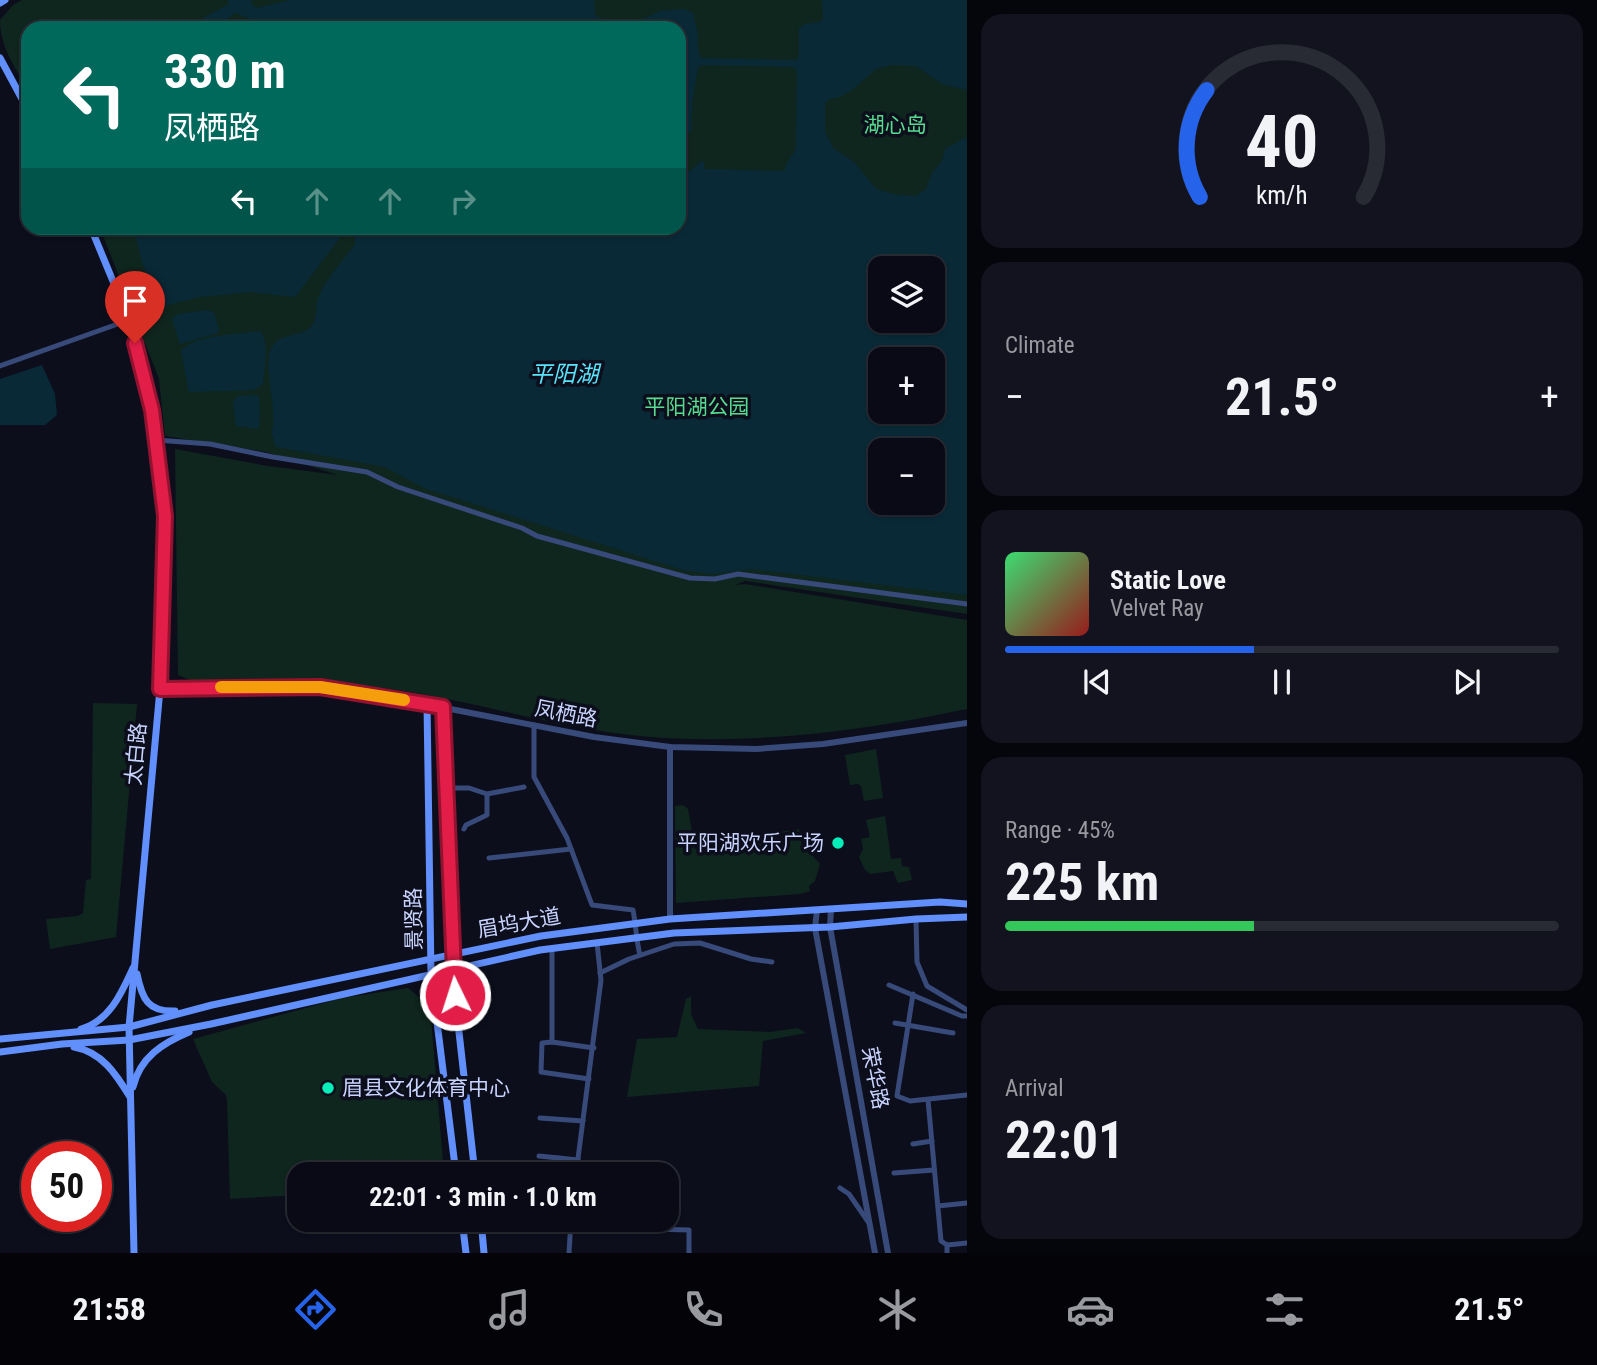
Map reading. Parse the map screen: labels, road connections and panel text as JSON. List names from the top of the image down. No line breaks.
{"streets":{"main road":["太白路","景贤路","眉坞大道"],"street":["凤栖路","荣华路"]},"crossings":[["凤栖路","太白路"],["凤栖路","景贤路"],["太白路","眉坞大道"],["景贤路","眉坞大道"],["眉坞大道","荣华路"]],"water":["平阳湖"],"parks":["湖心岛","平阳湖公园"],"places":["平阳湖欢乐广场","眉县文化体育中心"],"page":{"turn":["330 m","凤栖路"],"map_buttons":["+","−"],"tile":["Climate",["Range · 45%","225 km"],["Arrival","22:01"]],"heat":["−","21.5°","+"],"song":["Static Love","Velvet Ray"],"limit":"50","trip":"22:01 · 3 min · 1.0 km","tabs":["21:58","21.5°"],"gauge":["40","km/h"]}}
